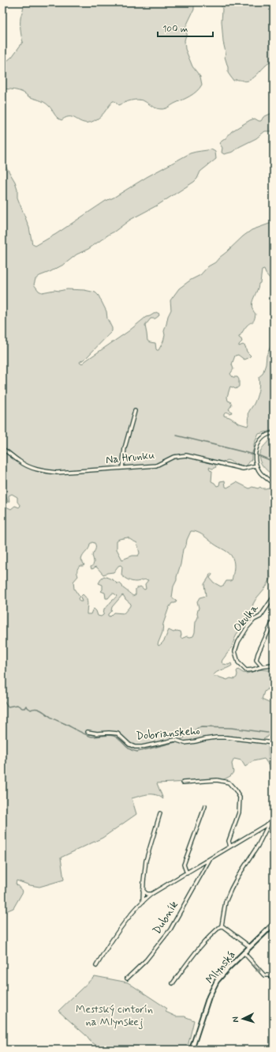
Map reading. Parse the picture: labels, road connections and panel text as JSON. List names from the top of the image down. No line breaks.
{"streets":{"street":["Na Hrunku","Okulka","Dobrianskeho","Dubník","Mlynská"]},"parks":["Mestský cintorín na Mlynskej"],"scale_bar":"100 m","north":"left"}
